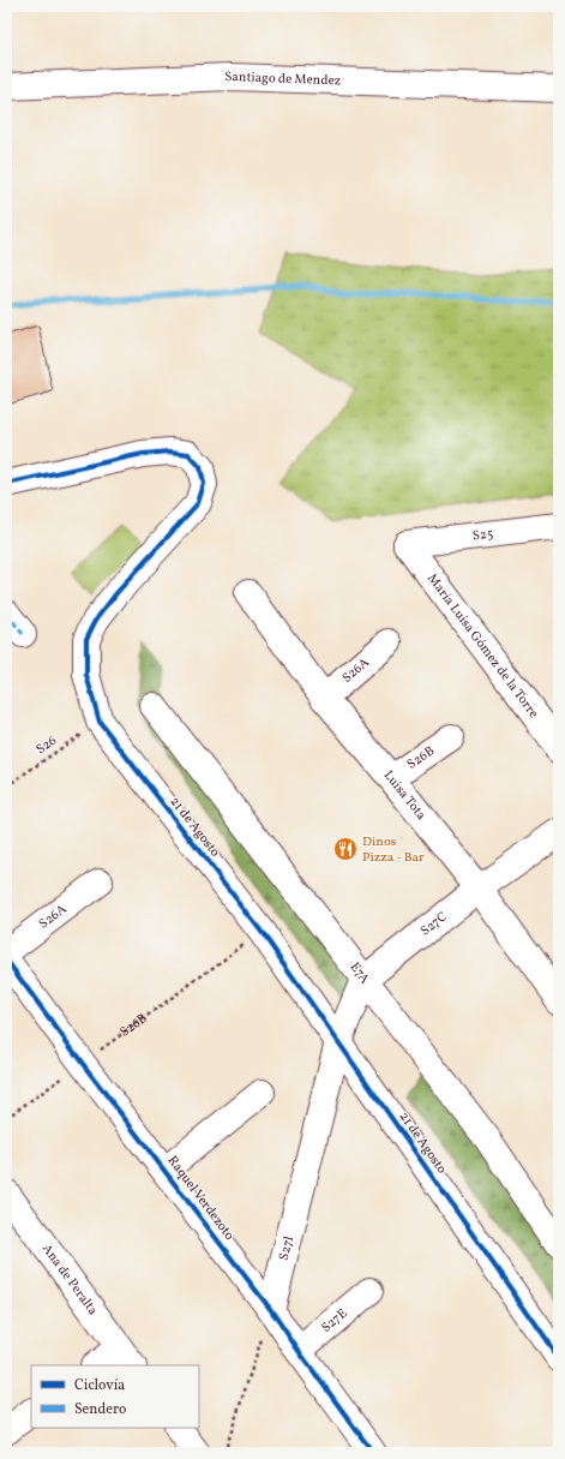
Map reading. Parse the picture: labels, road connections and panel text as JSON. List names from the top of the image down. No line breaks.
{"streets":{"street":["Santiago de Mendez","S25","María Luisa Gómez de la Torre","S26A","S26B","Luisa Tota","21 de Agosto","S27C","E7A","Raquel Verdezoto","S27l","Ana de Peralta","S27E"],"path":["S26"]},"crossings":[["S25","María Luisa Gómez de la Torre"],["S26A","Luisa Tota"],["S26","21 de Agosto"],["S26B","Luisa Tota"],["S26B","21 de Agosto"],["S26B","Raquel Verdezoto"],["Luisa Tota","S27C"],["21 de Agosto","S27C"],["21 de Agosto","S27l"],["S27C","E7A"],["S27C","S27l"],["Raquel Verdezoto","S27l"],["Raquel Verdezoto","S27E"]],"places":{"restaurant":["Dinos Pizza - Bar"]},"legend":["Ciclovía","Sendero"]}
